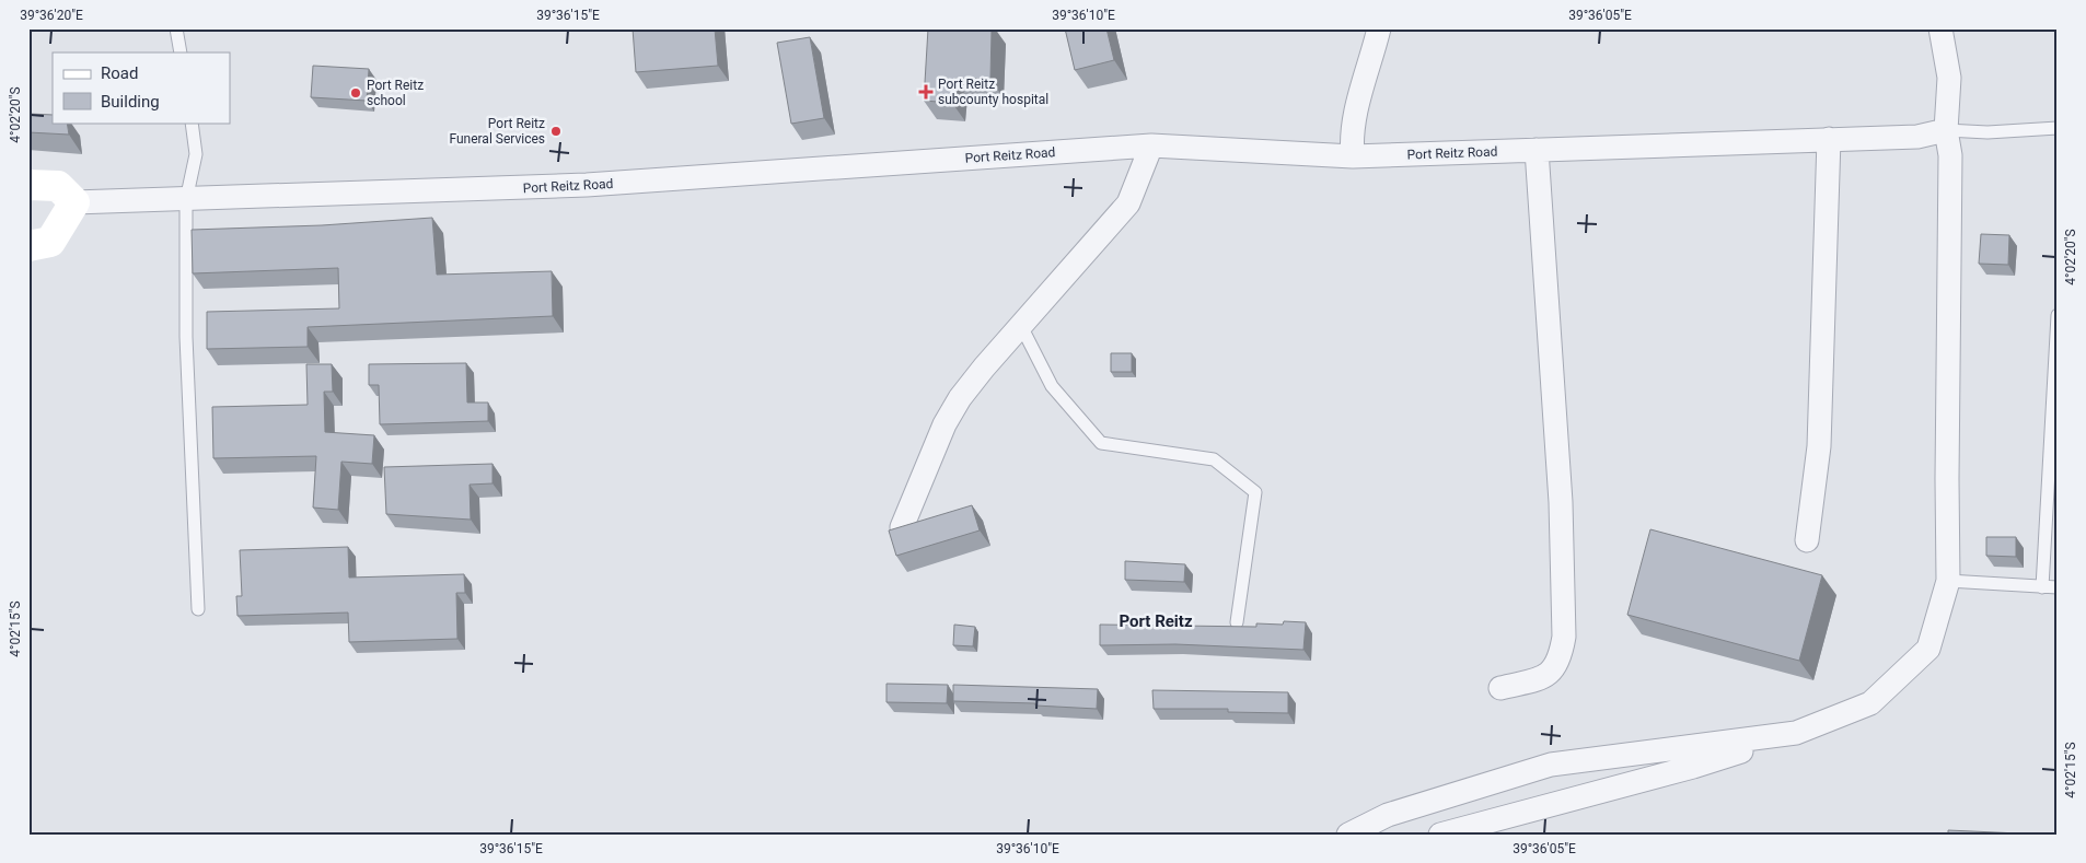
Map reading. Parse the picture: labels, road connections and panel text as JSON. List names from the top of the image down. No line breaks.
{"streets":{"street":["Port Reitz Road"]},"districts":["Port Reitz"],"places":{"health":["Port Reitz subcounty hospital"],"other":["Port Reitz school","Port Reitz Funeral Services"]},"legend":["Road","Building"],"coordinates":["39°36'20\"E","39°36'15\"E","39°36'10\"E","39°36'05\"E","4°02'20\"S","4°02'15\"S"]}
